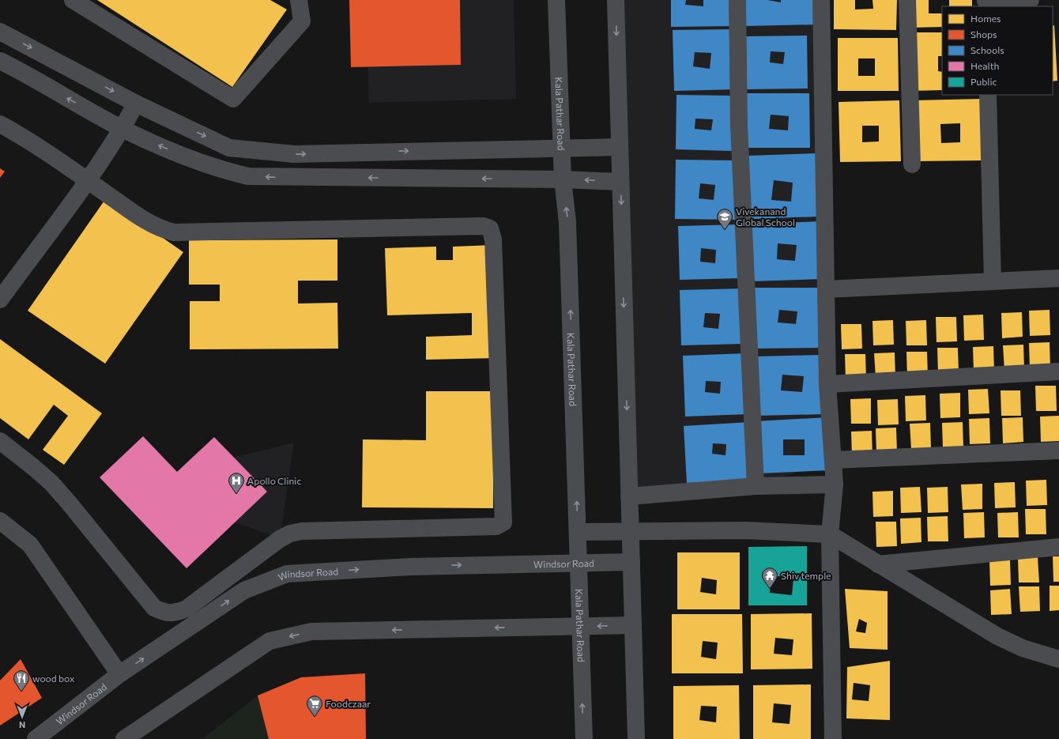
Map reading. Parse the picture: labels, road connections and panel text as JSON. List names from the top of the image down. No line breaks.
{"streets":{"street":["Kala Pathar Road","Windsor Road"]},"crossings":[["Kala Pathar Road","Windsor Road"]],"places":{"school or university":["Vivekanand Global School"],"hospital":["Apollo Clinic"],"temple":["Shiv temple"],"restaurant":["wood box"],"supermarket":["Foodczaar"]},"legend":["Homes","Shops","Schools","Health","Public"],"north":"bottom"}
